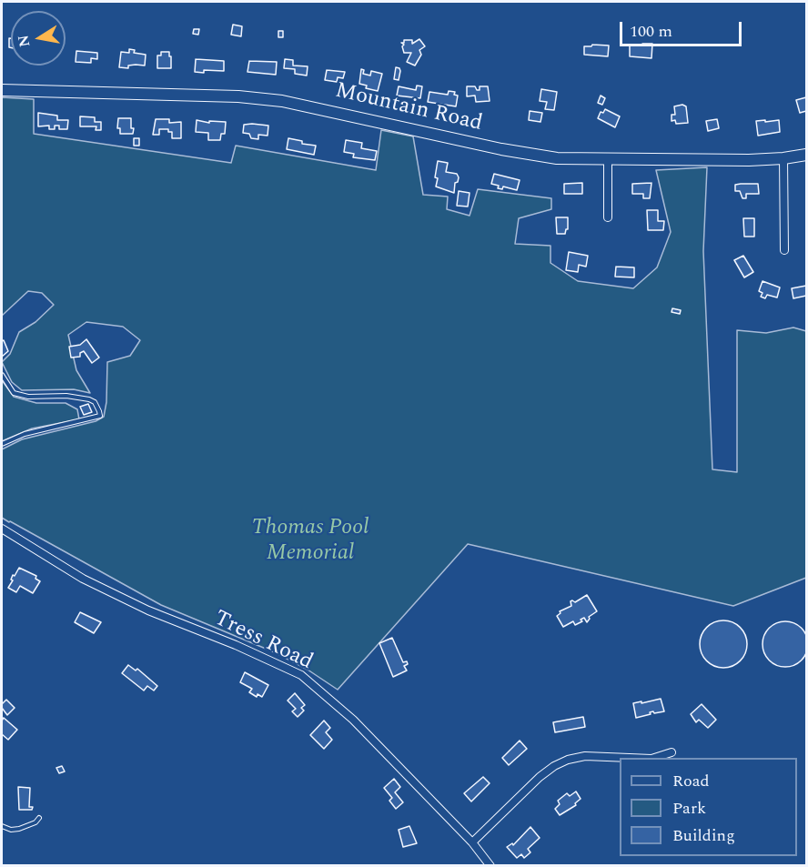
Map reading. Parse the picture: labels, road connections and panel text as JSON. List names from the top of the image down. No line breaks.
{"streets":{"main road":["Mountain Road"],"street":["Tress Road"]},"parks":["Thomas Pool Memorial"],"legend":["Road","Park","Building"],"scale_bar":"100 m","north":"left"}
